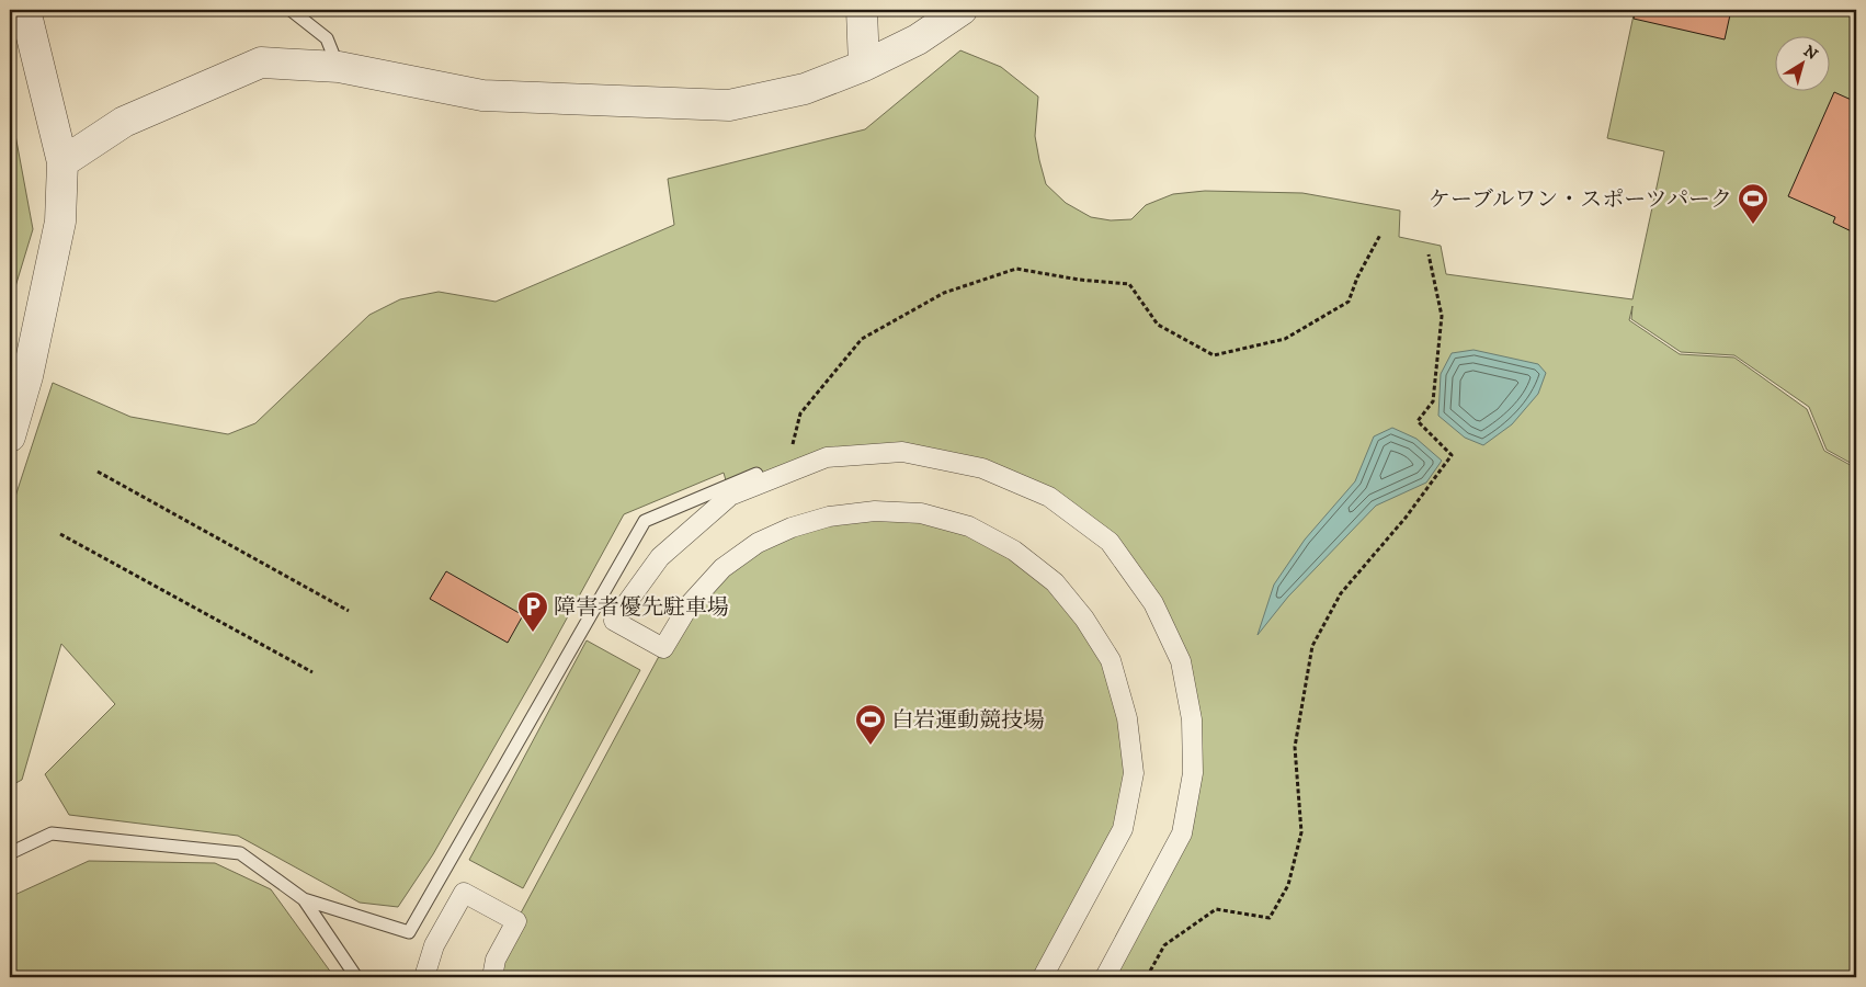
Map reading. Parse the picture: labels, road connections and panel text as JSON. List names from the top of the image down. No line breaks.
{"places":{"sports":["ケーブルワン・スポーツパーク","白岩運動競技場"],"parking":["障害者優先駐車場"]},"north":"top right"}
